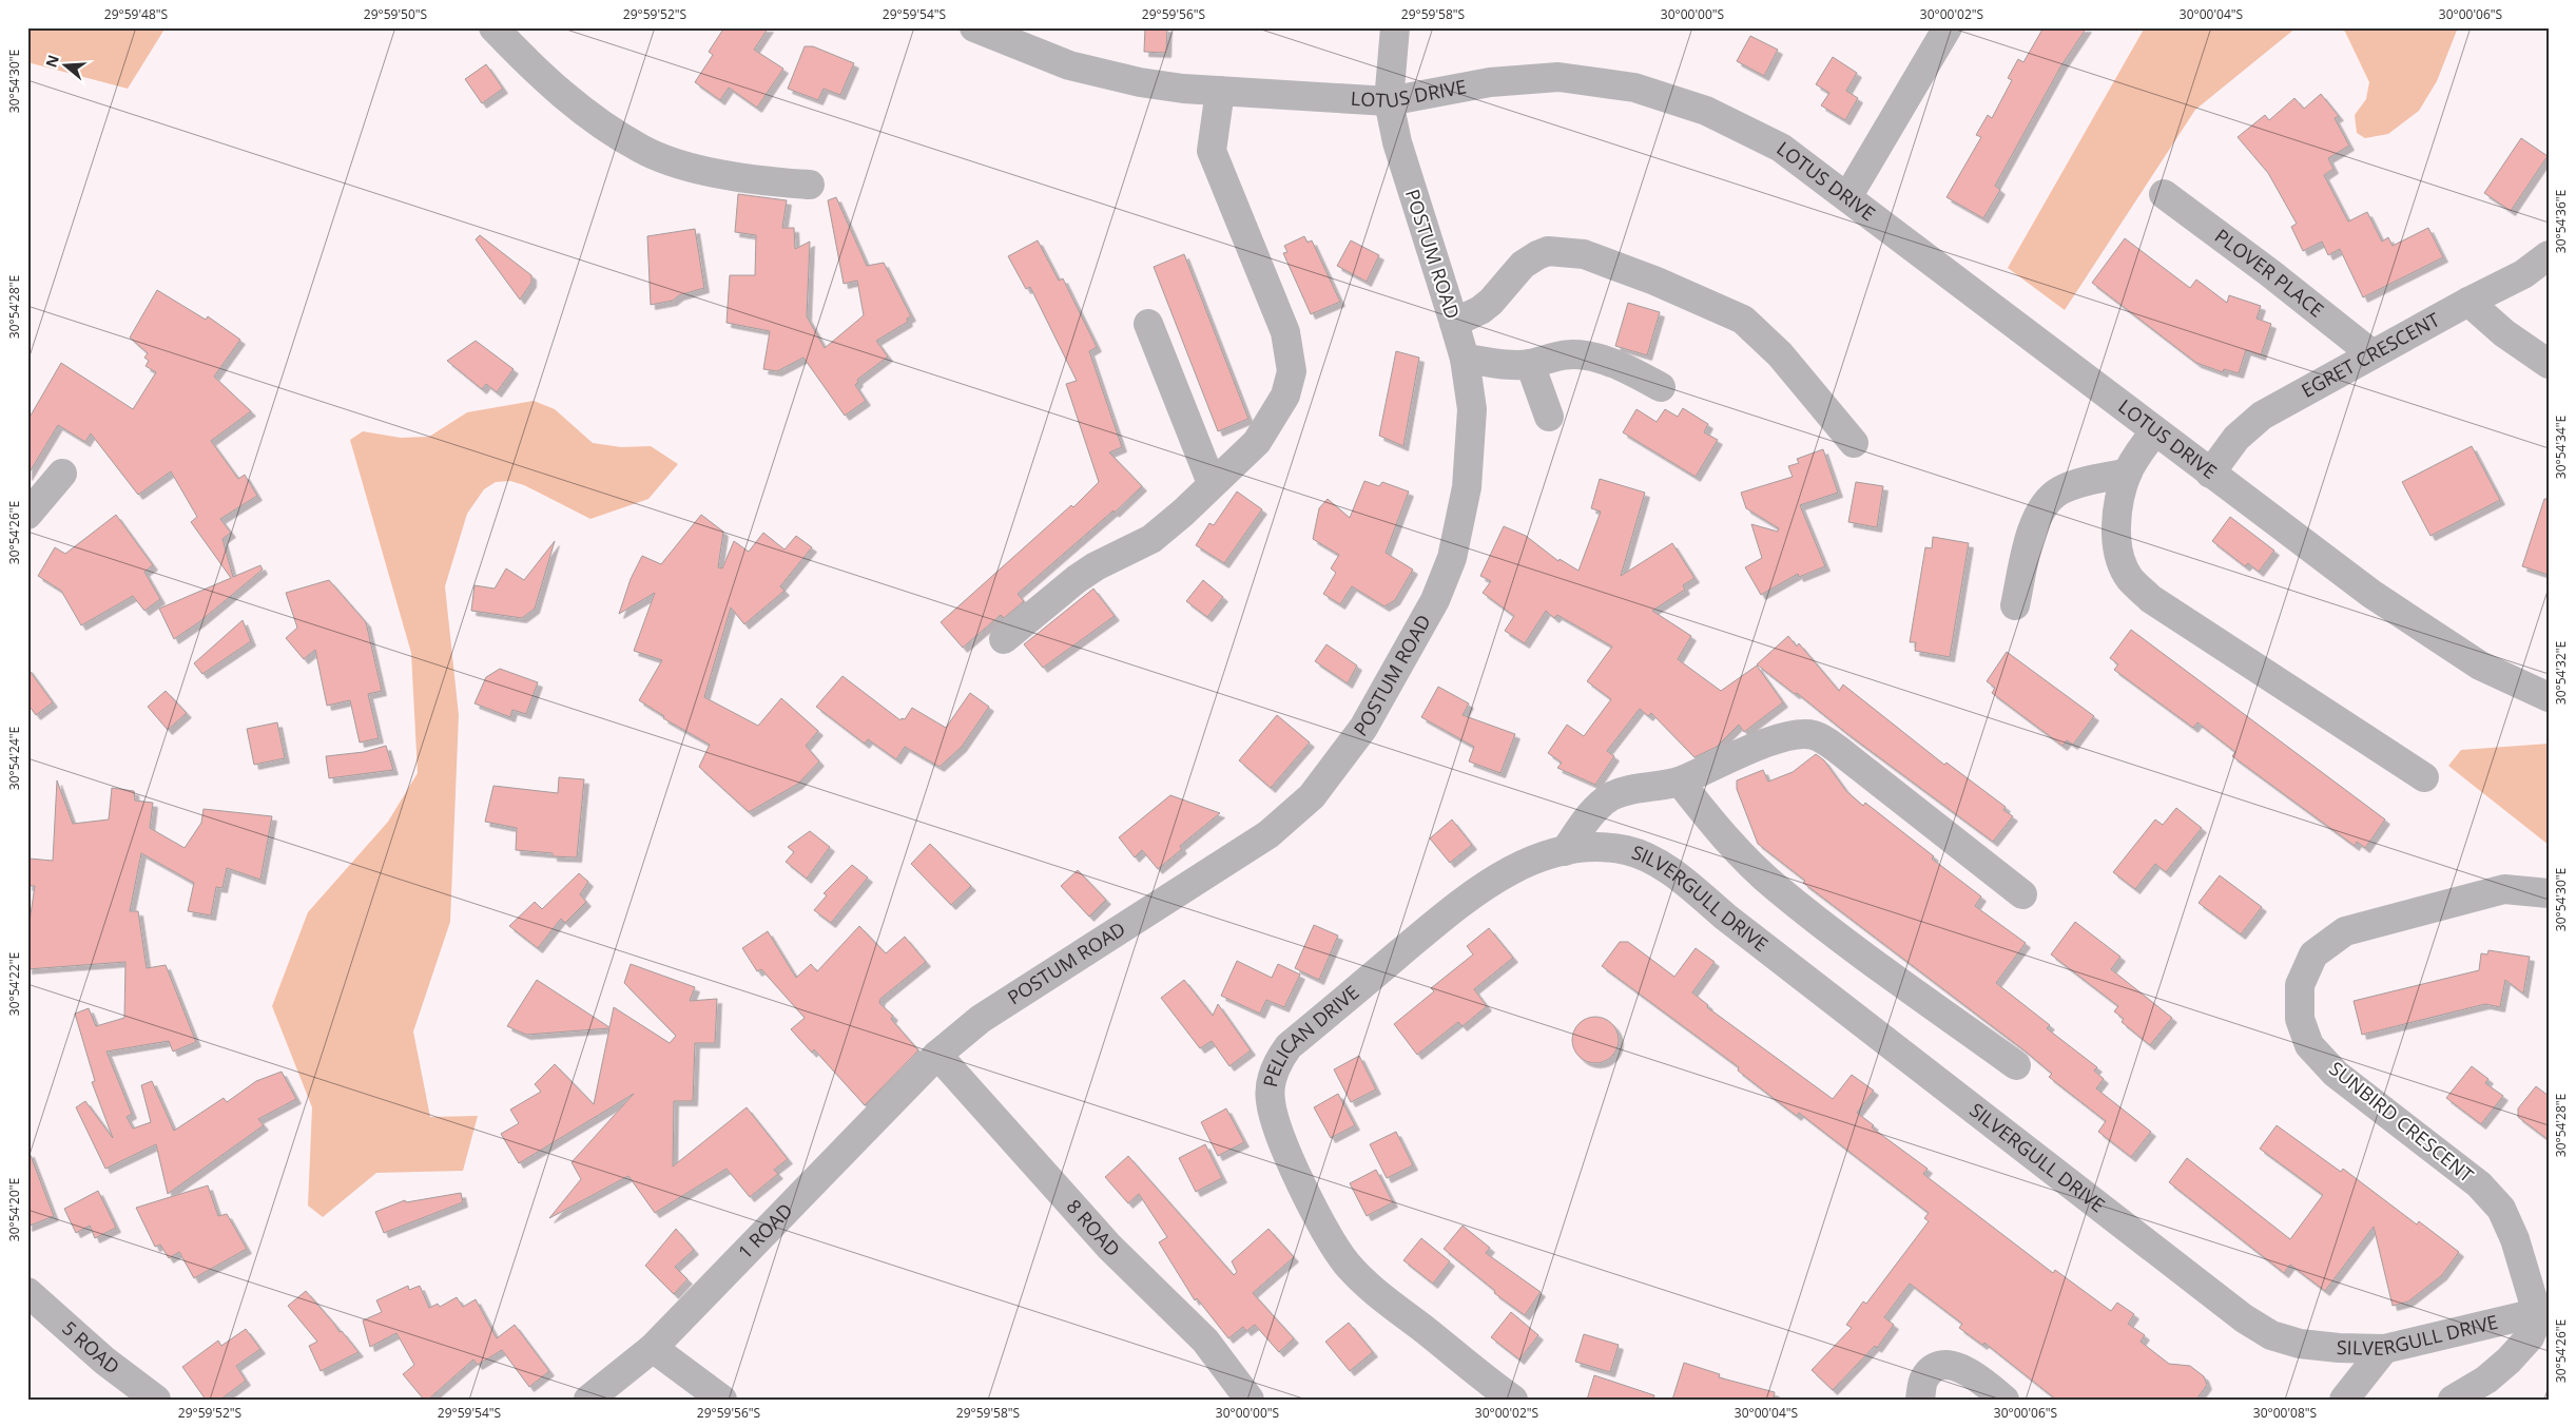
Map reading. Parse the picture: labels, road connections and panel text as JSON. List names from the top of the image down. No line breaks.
{"streets":{"street":["LOTUS DRIVE","POSTUM ROAD","PLOVER PLACE","EGRET CRESCENT","SILVERGULL DRIVE","PELICAN DRIVE","SUNBIRD CRESCENT","8 ROAD","1 ROAD","5 ROAD"]},"crossings":[["LOTUS DRIVE","POSTUM ROAD"],["LOTUS DRIVE","EGRET CRESCENT"],["POSTUM ROAD","8 ROAD"],["POSTUM ROAD","1 ROAD"],["PLOVER PLACE","EGRET CRESCENT"],["SILVERGULL DRIVE","PELICAN DRIVE"],["SILVERGULL DRIVE","SUNBIRD CRESCENT"],["8 ROAD","1 ROAD"]],"north":"left","coordinates":["29°59'48\"S","29°59'50\"S","29°59'52\"S","29°59'54\"S","29°59'56\"S","29°59'58\"S","30°00'00\"S","30°00'02\"S","30°00'04\"S","30°00'06\"S","30°54'30\"E","30°54'36\"E","30°54'28\"E","30°54'34\"E","30°54'26\"E","30°54'32\"E","30°54'24\"E","30°54'22\"E","30°54'20\"E","30°00'08\"S"]}
